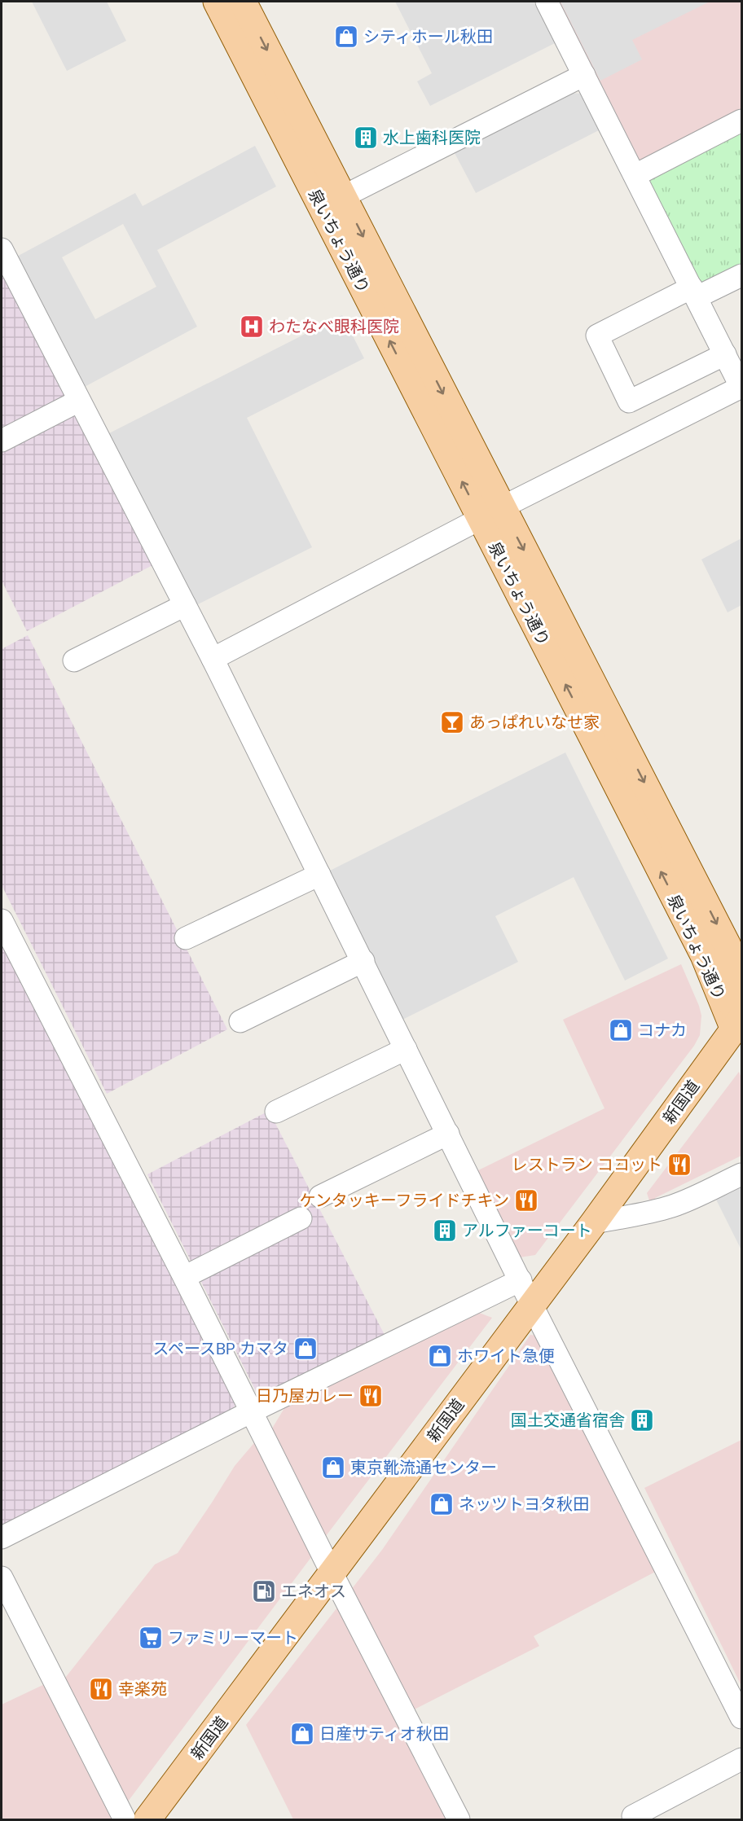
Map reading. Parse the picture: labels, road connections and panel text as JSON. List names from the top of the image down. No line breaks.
{"streets":{"main road":["泉いちょう通り","新国道"]},"crossings":[["泉いちょう通り","新国道"]],"places":{"shop":["シティホール秋田","コナカ","スペースBP カマタ","ホワイト急便","東京靴流通センター","ネッツトヨタ秋田","日産サティオ秋田"],"building":["水上歯科医院","アルファーコート","国土交通省宿舎"],"hospital":["わたなべ眼科医院"],"bar":["あっぱれいなせ家"],"restaurant":["レストラン ココット","ケンタッキーフライドチキン","日乃屋カレー","幸楽苑"],"fuel station":["エネオス"],"supermarket":["ファミリーマート"]}}
